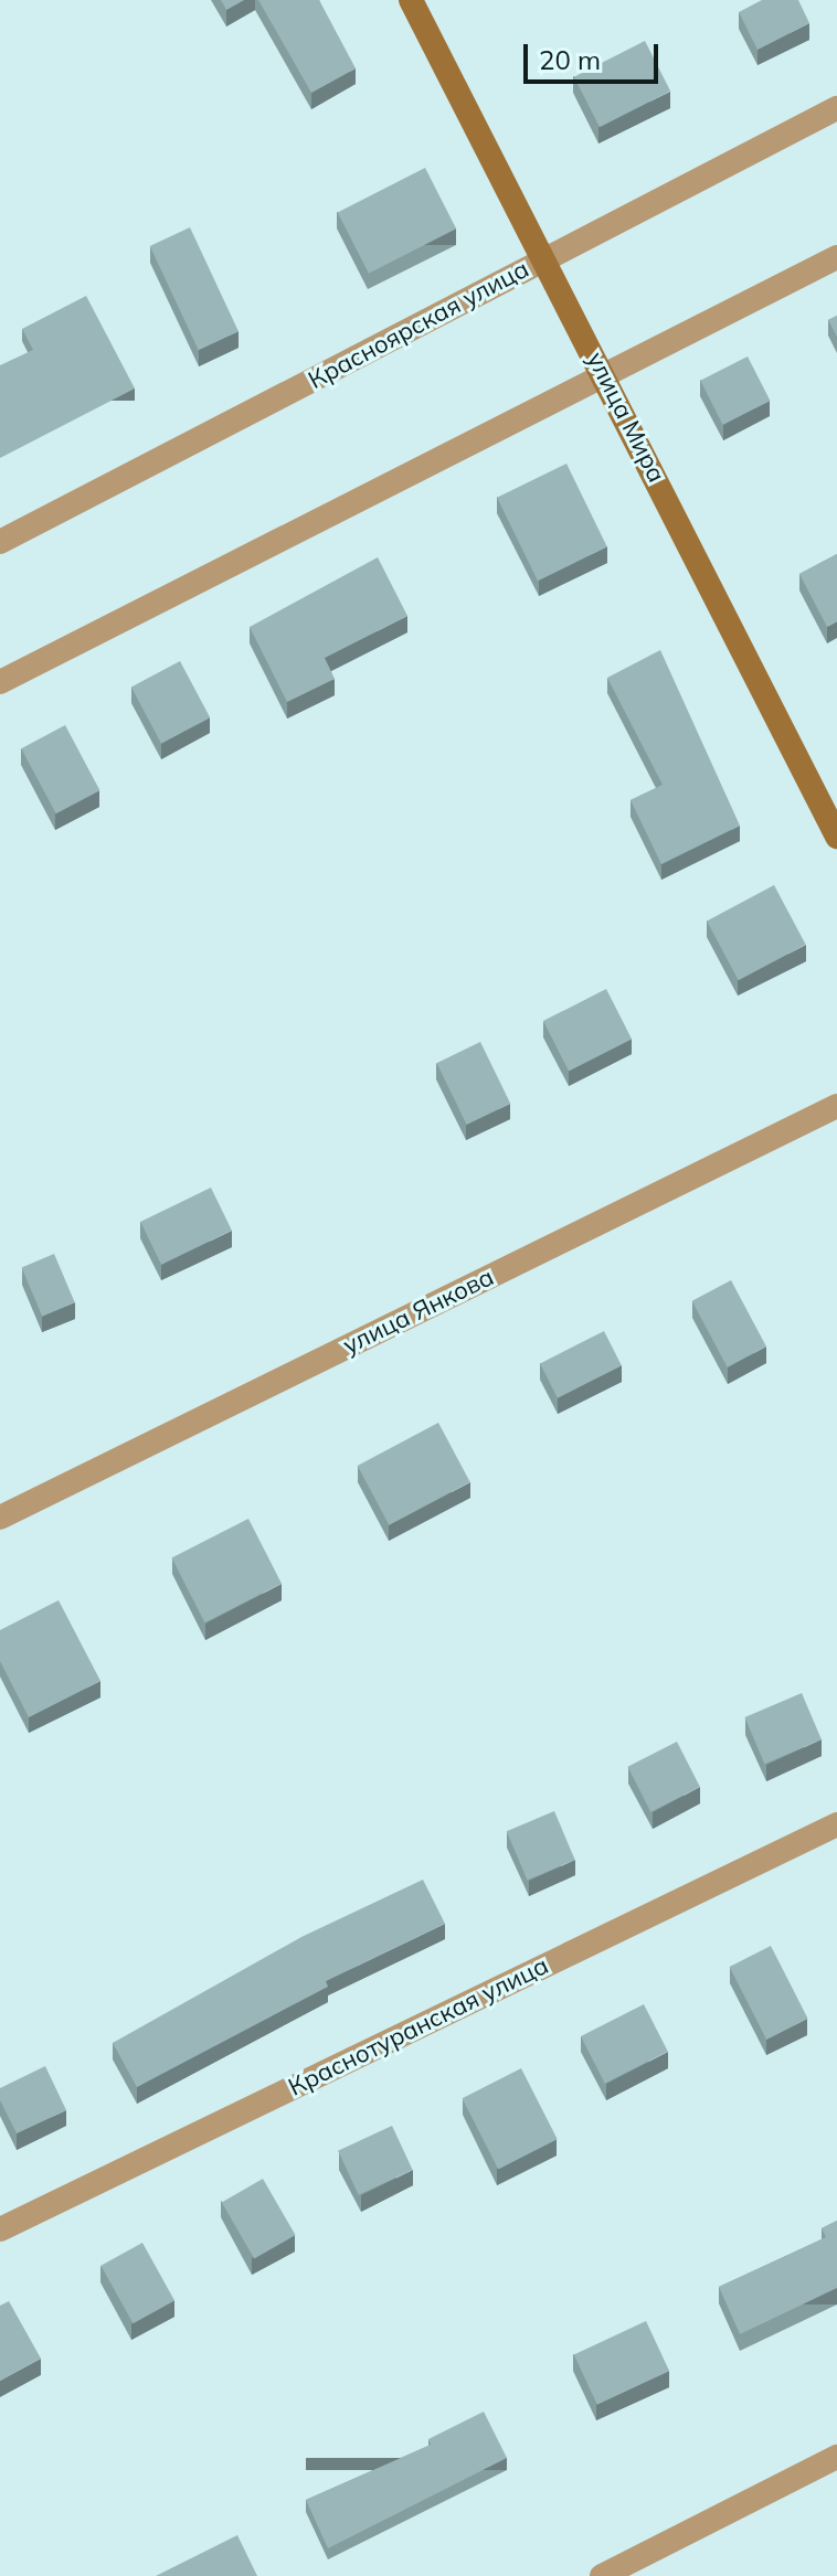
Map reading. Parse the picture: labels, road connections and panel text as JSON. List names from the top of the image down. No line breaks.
{"streets":{"main road":["улица Мира"],"street":["Красноярская улица","улица Янкова","Краснотуранская улица"]},"crossings":[["Красноярская улица","улица Мира"]],"scale_bar":"20 m"}
